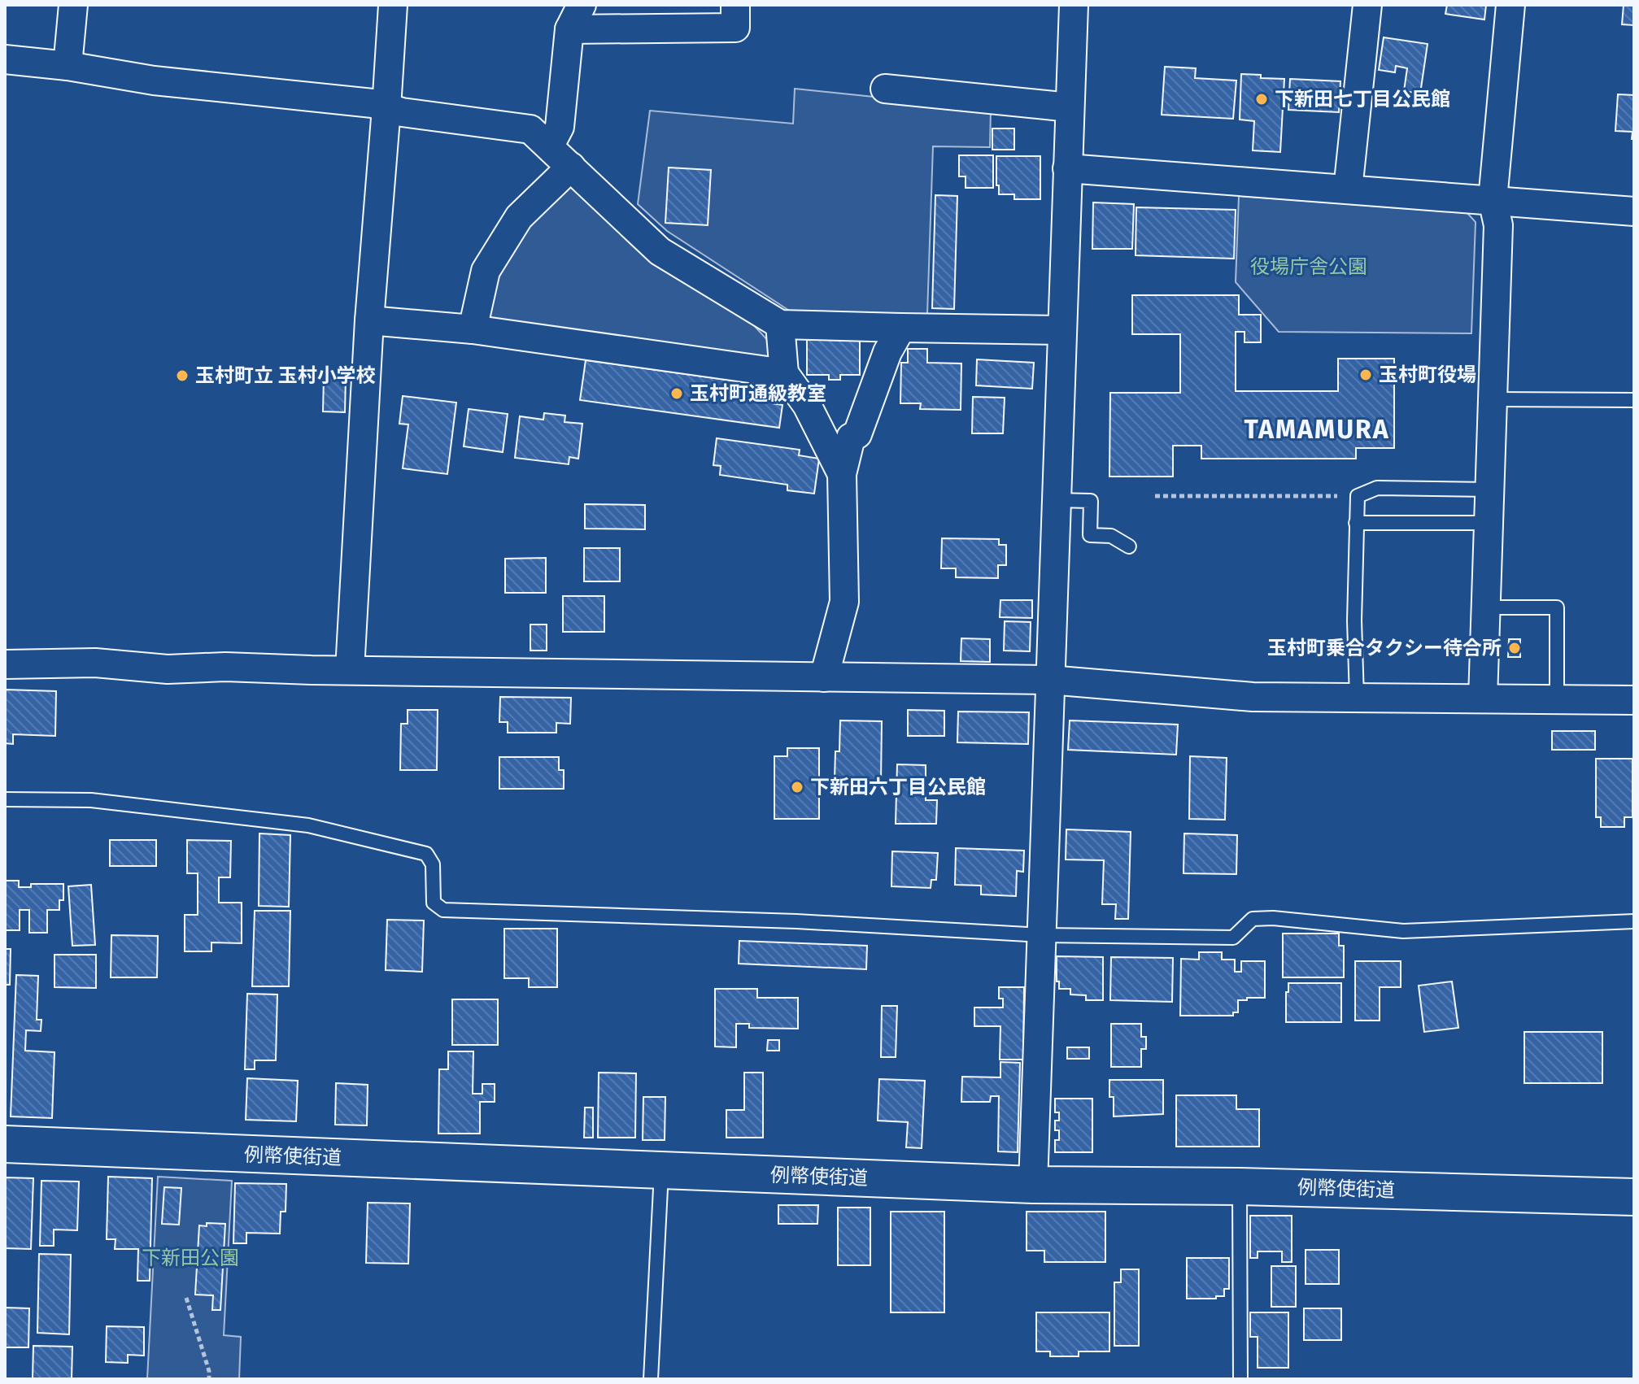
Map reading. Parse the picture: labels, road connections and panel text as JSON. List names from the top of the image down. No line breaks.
{"streets":{"main road":["例幣使街道"]},"districts":["TAMAMURA"],"parks":["役場庁舎公園","下新田公園"],"places":["下新田七丁目公民館","玉村町役場","玉村町立 玉村小学校","玉村町通級教室","玉村町乗合タクシー待合所","下新田六丁目公民館"]}
